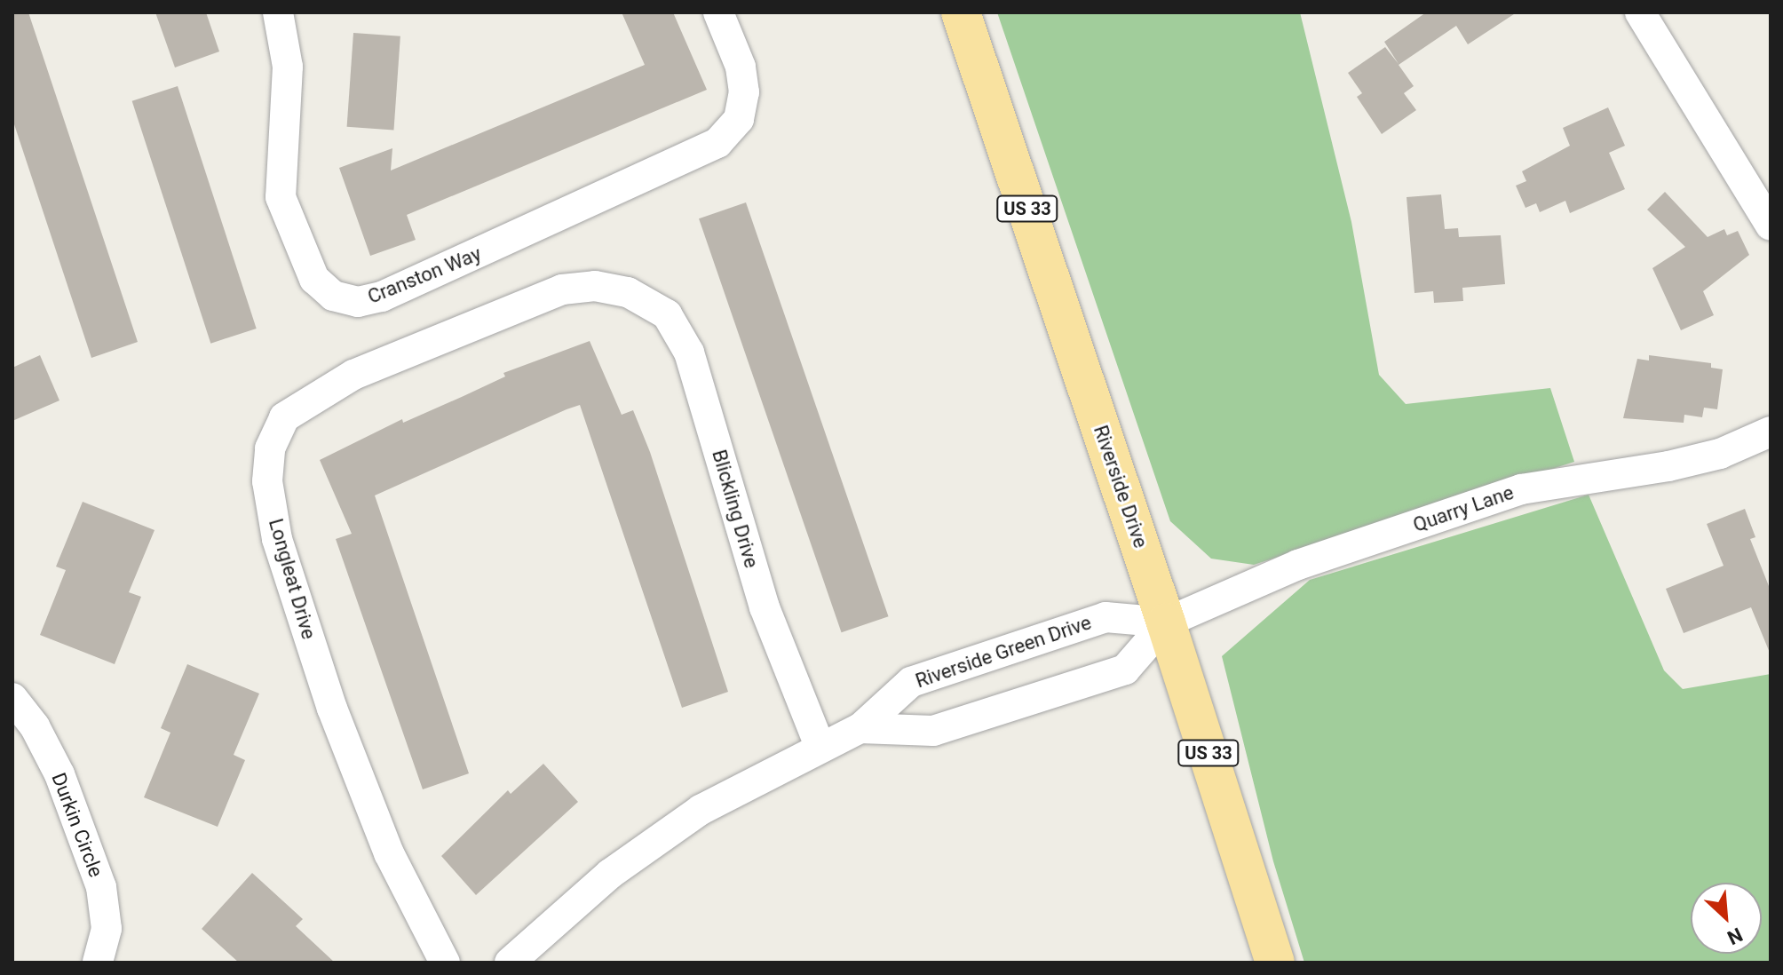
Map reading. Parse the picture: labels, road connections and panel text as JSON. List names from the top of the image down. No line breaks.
{"streets":{"main road":["US 33","Riverside Drive"],"street":["Cranston Way","Blickling Drive","Quarry Lane","Longleat Drive","Riverside Green Drive","Durkin Circle"]},"crossings":[["Riverside Drive","Quarry Lane"],["Riverside Drive","Riverside Green Drive"],["Blickling Drive","Longleat Drive"],["Blickling Drive","Riverside Green Drive"],["Quarry Lane","Riverside Green Drive"]],"north":"bottom right"}
